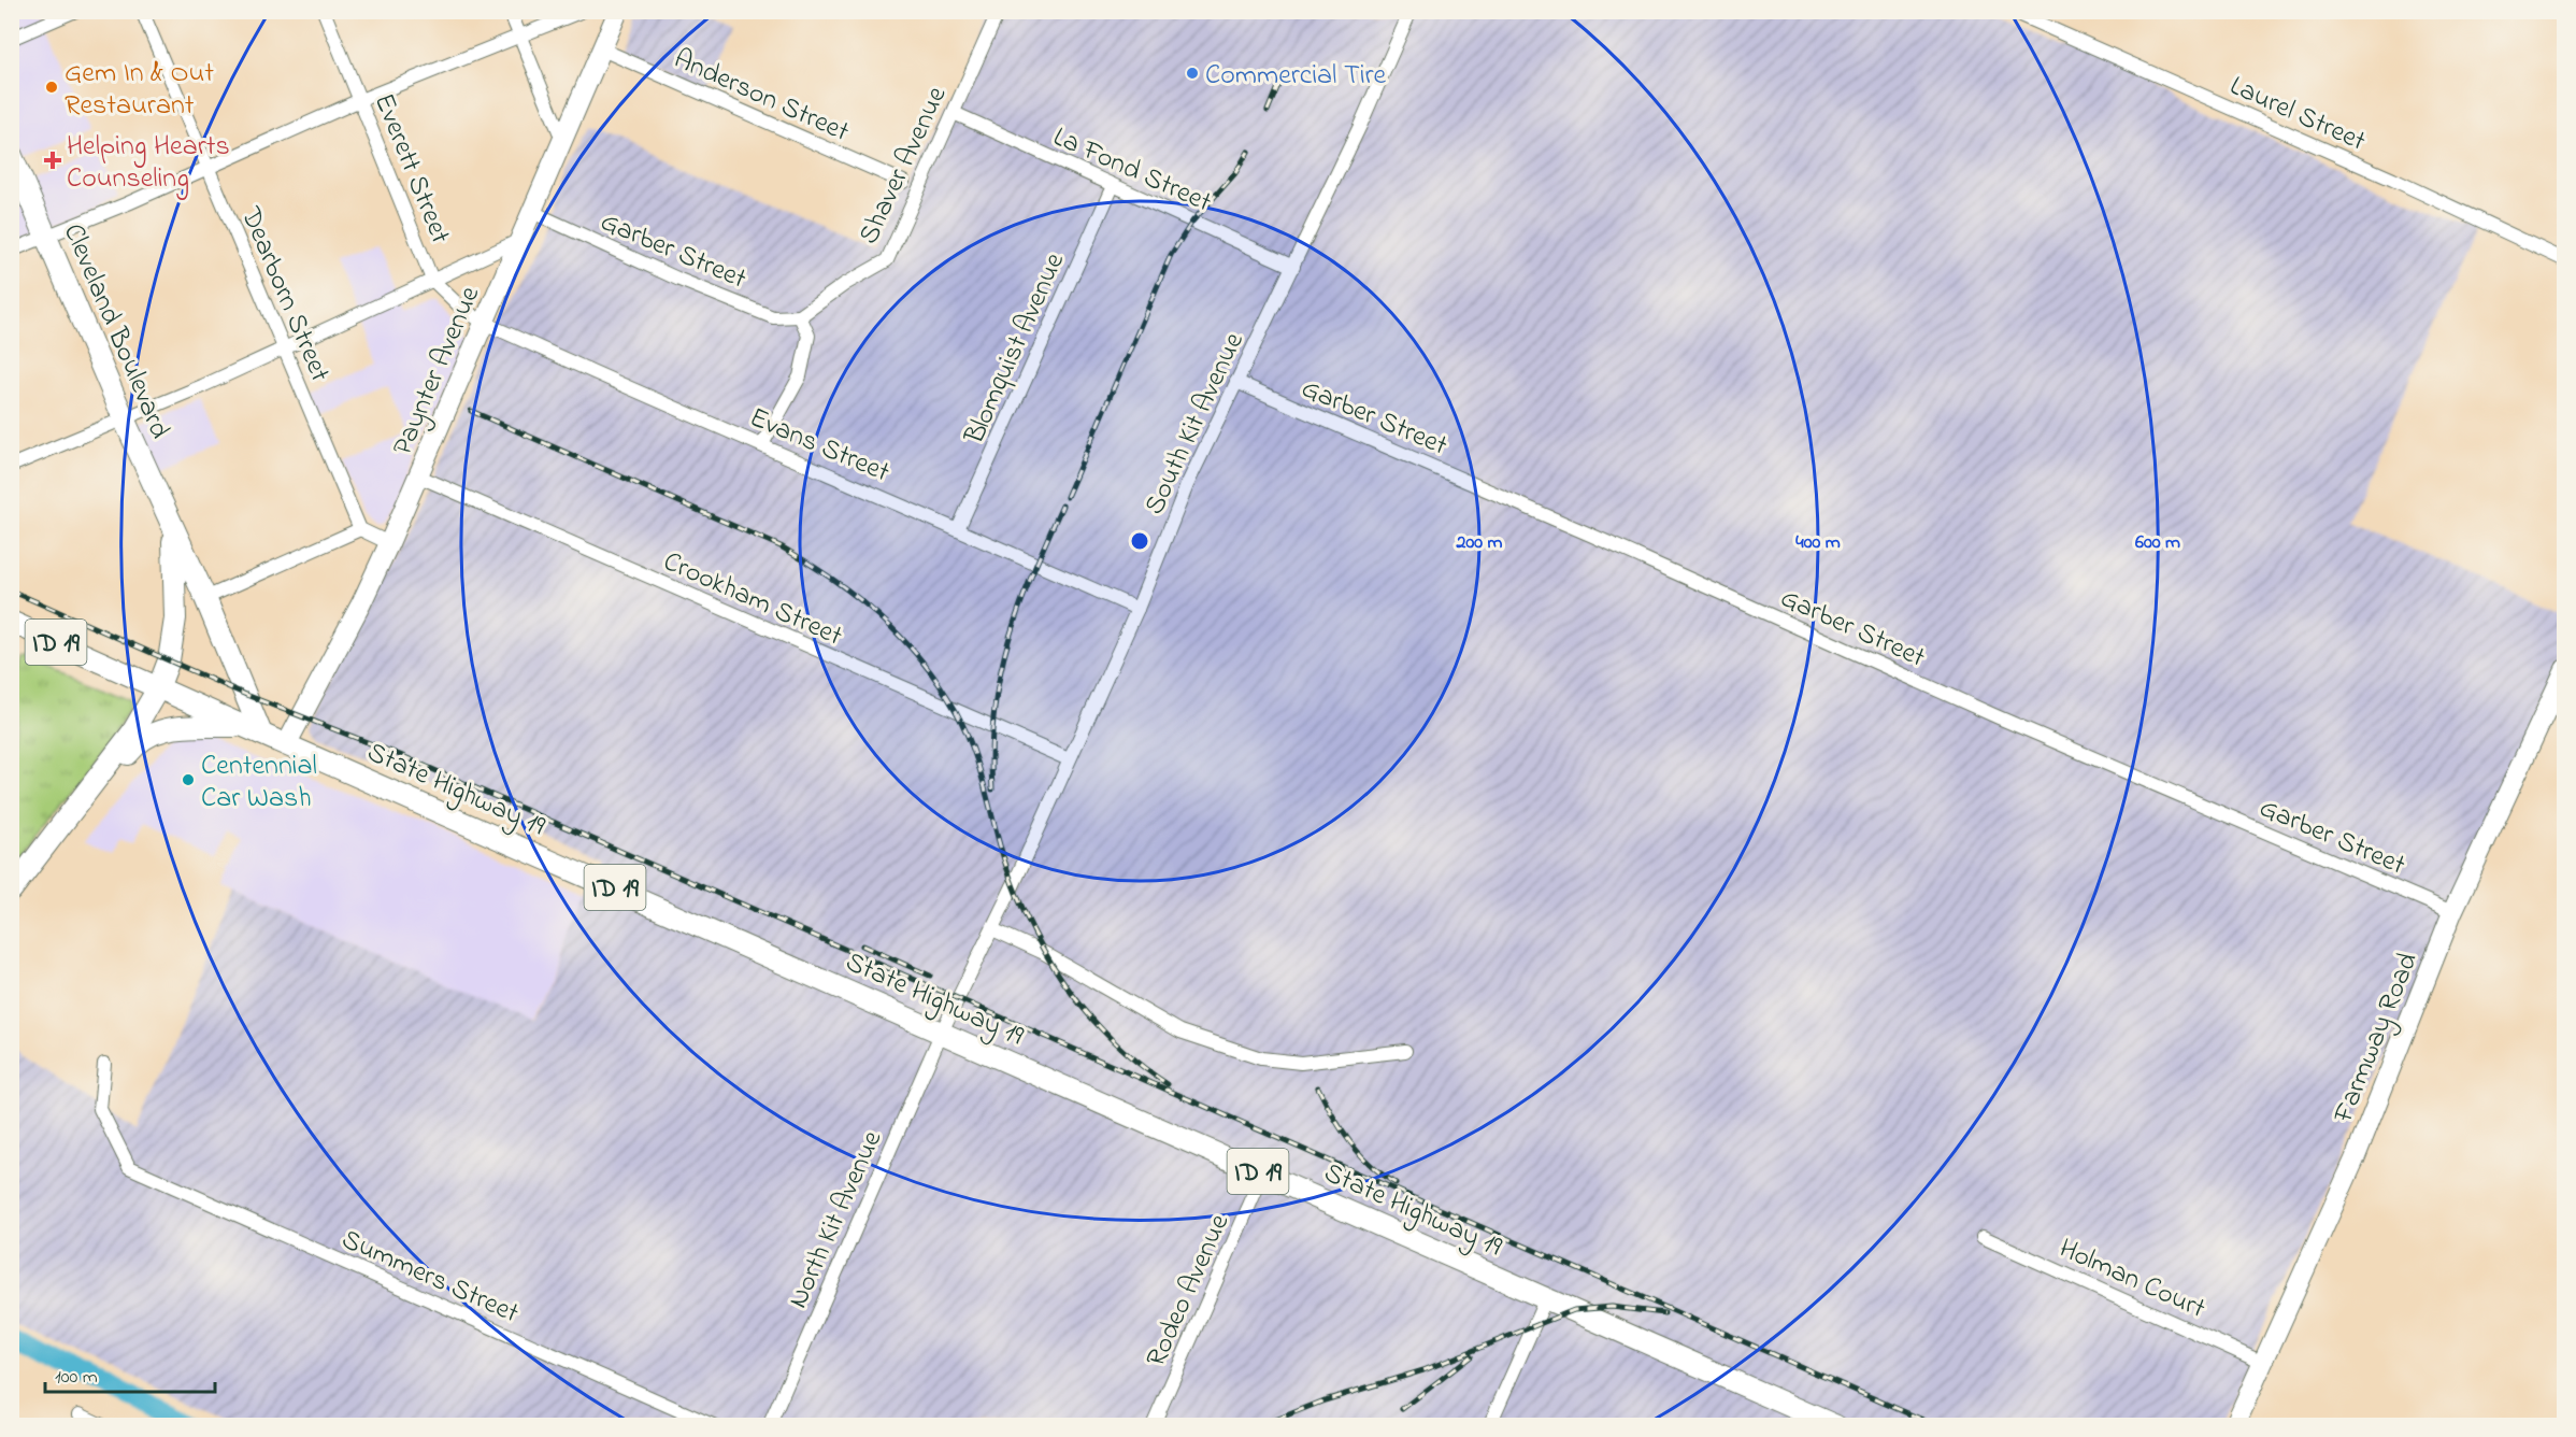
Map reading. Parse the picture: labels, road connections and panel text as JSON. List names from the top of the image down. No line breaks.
{"streets":{"main road":["Cleveland Boulevard","Paynter Avenue","ID 19","State Highway 19","Farmway Road"],"street":["Anderson Street","Laurel Street","Shaver Avenue","Everett Street","La Fond Street","Garber Street","Dearborn Street","Blomquist Avenue","South Kit Avenue","Evans Street","Crookham Street","North Kit Avenue","Summers Street","Holman Court","Rodeo Avenue"]},"crossings":[["Anderson Street","Paynter Avenue"],["Shaver Avenue","La Fond Street"],["Shaver Avenue","Garber Street"],["Everett Street","Paynter Avenue"],["Everett Street","Evans Street"],["La Fond Street","Blomquist Avenue"],["La Fond Street","South Kit Avenue"],["Garber Street","Paynter Avenue"],["Garber Street","South Kit Avenue"],["Garber Street","Farmway Road"],["Cleveland Boulevard","State Highway 19"],["Blomquist Avenue","Evans Street"],["Paynter Avenue","Evans Street"],["Paynter Avenue","Crookham Street"],["Paynter Avenue","State Highway 19"],["South Kit Avenue","Evans Street"],["South Kit Avenue","Crookham Street"],["South Kit Avenue","State Highway 19"],["South Kit Avenue","North Kit Avenue"],["State Highway 19","North Kit Avenue"],["State Highway 19","Rodeo Avenue"],["Farmway Road","Holman Court"]],"places":{"other":["Commercial Tire","Gem In & Out Restaurant","Centennial Car Wash"],"health":["Helping Hearts Counseling"]},"scale_bar":"100 m","rings":["200 m","400 m","600 m"]}
